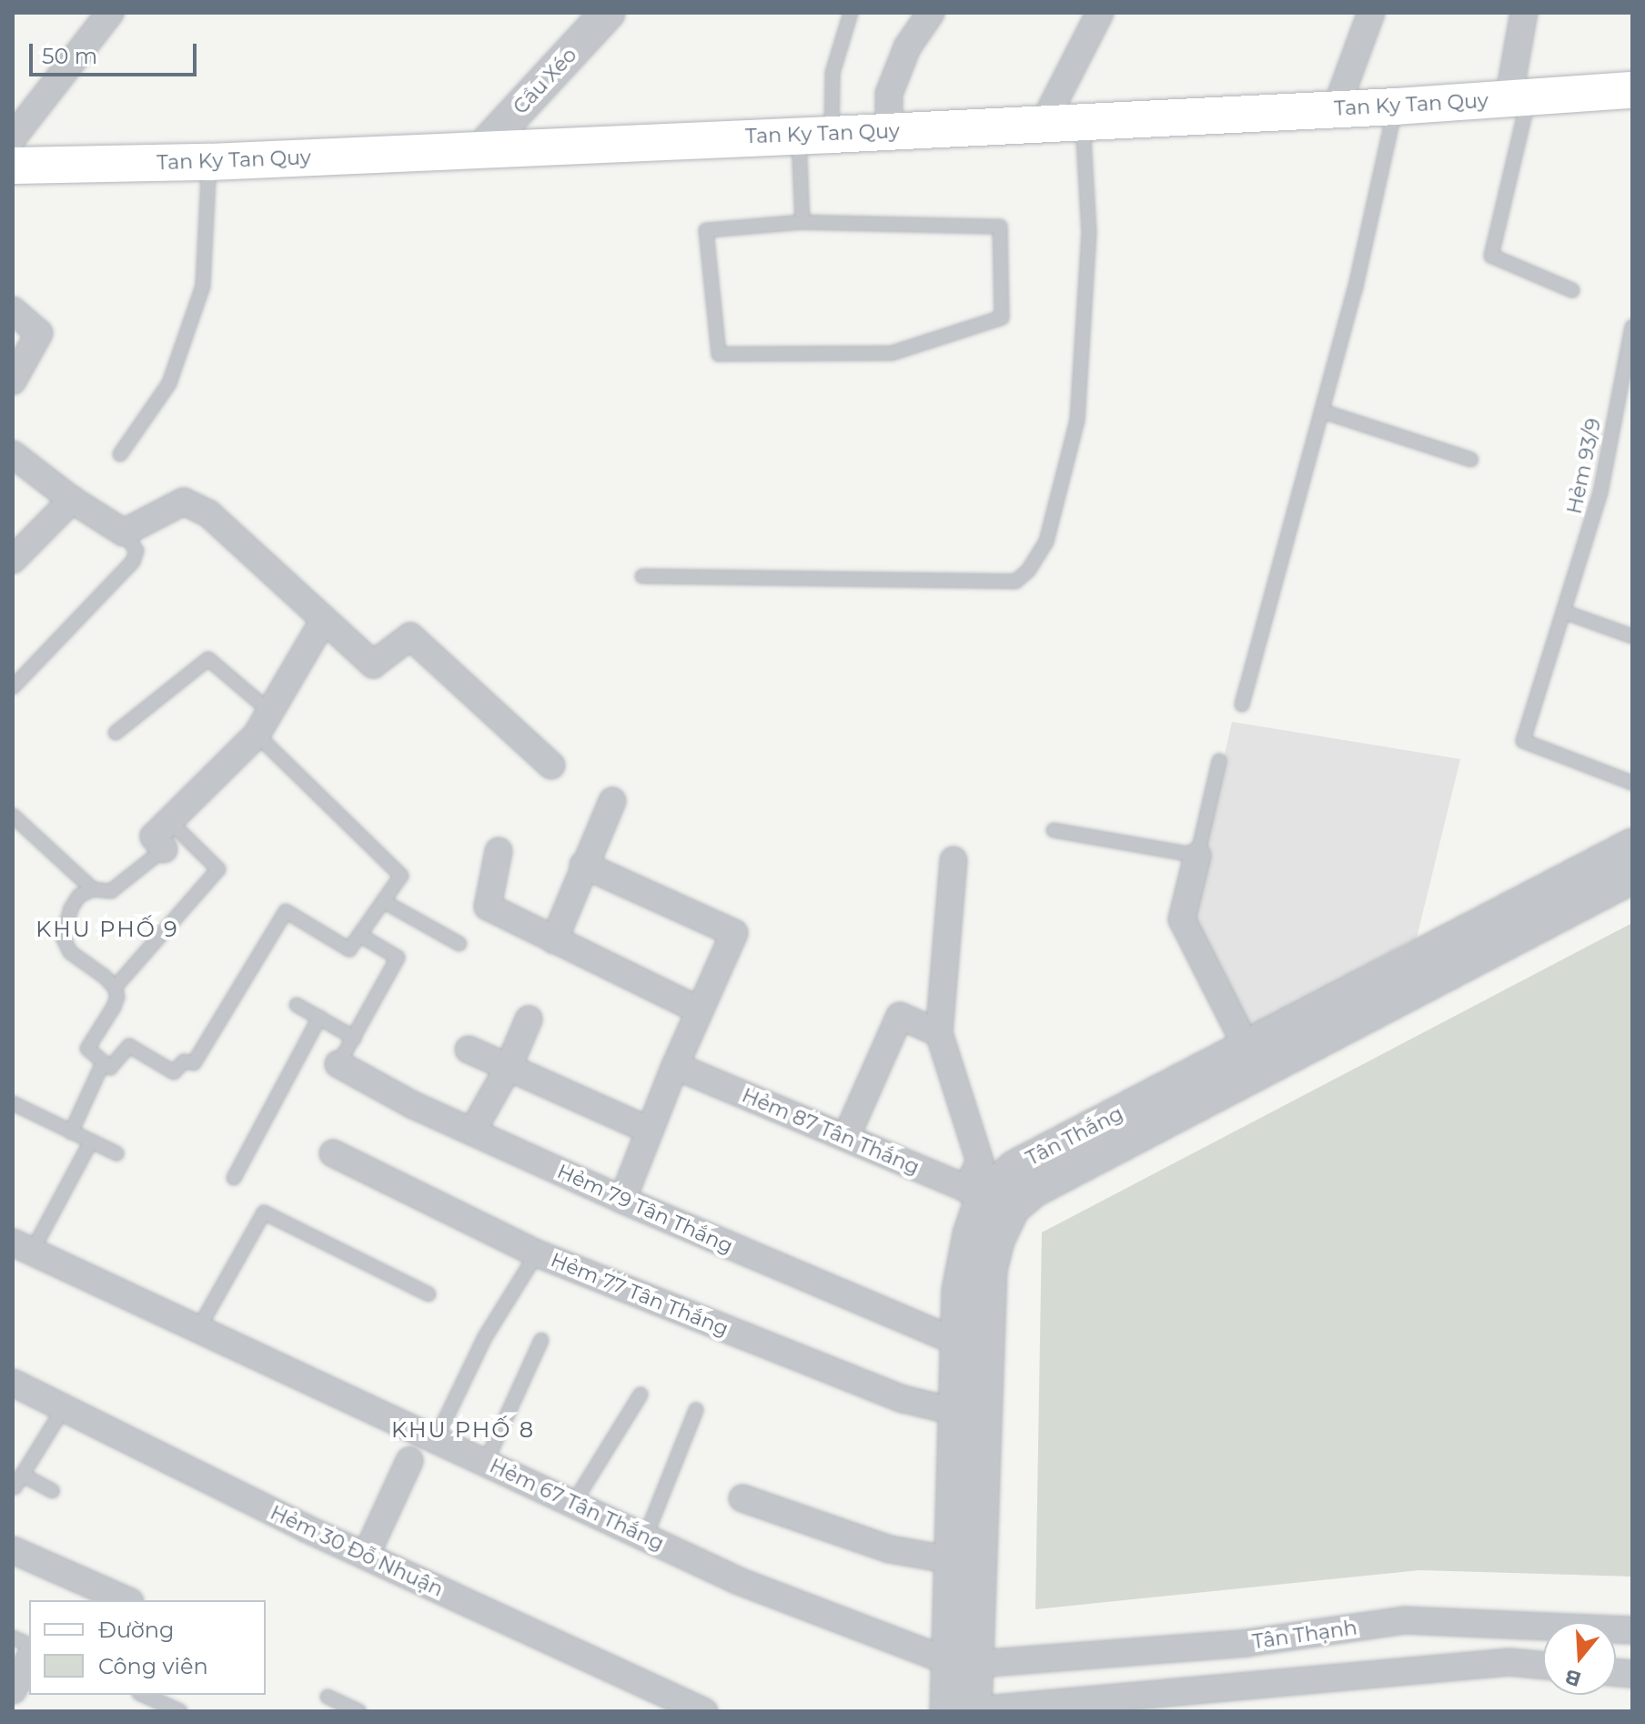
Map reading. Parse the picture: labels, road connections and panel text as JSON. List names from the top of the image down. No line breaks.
{"streets":{"main road":["Tan Ky Tan Quy"],"street":["Cầu Xéo","Hẻm 87 Tân Thắng","Tân Thắng","Hẻm 79 Tân Thắng","Hẻm 77 Tân Thắng","Hẻm 67 Tân Thắng","Hẻm 30 Đỗ Nhuận","Tân Thạnh"],"lane":["Hẻm 93/9"]},"crossings":[["Cầu Xéo","Tan Ky Tan Quy"],["Hẻm 87 Tân Thắng","Tân Thắng"],["Tân Thắng","Hẻm 79 Tân Thắng"],["Tân Thắng","Hẻm 77 Tân Thắng"],["Tân Thắng","Hẻm 67 Tân Thắng"],["Tân Thắng","Tân Thạnh"],["Hẻm 67 Tân Thắng","Tân Thạnh"]],"districts":["KHU PHỐ 9","KHU PHỐ 8"],"legend":["Đường","Công viên"],"scale_bar":"50 m","north":"bottom"}
